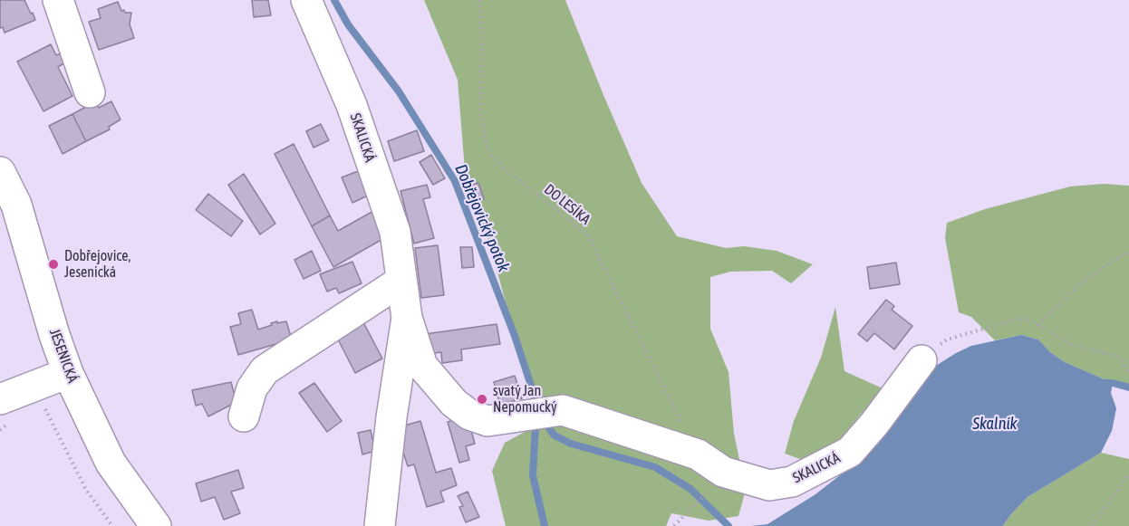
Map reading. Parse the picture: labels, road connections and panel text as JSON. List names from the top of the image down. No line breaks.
{"streets":{"street":["SKALICKÁ","JESENICKÁ"],"path":["DO LESÍKA"]},"crossings":[["SKALICKÁ","DO LESÍKA"]],"water":["Dobřejovický potok","Skalník"],"places":["Dobřejovice, Jesenická","svatý Jan Nepomucký"]}
